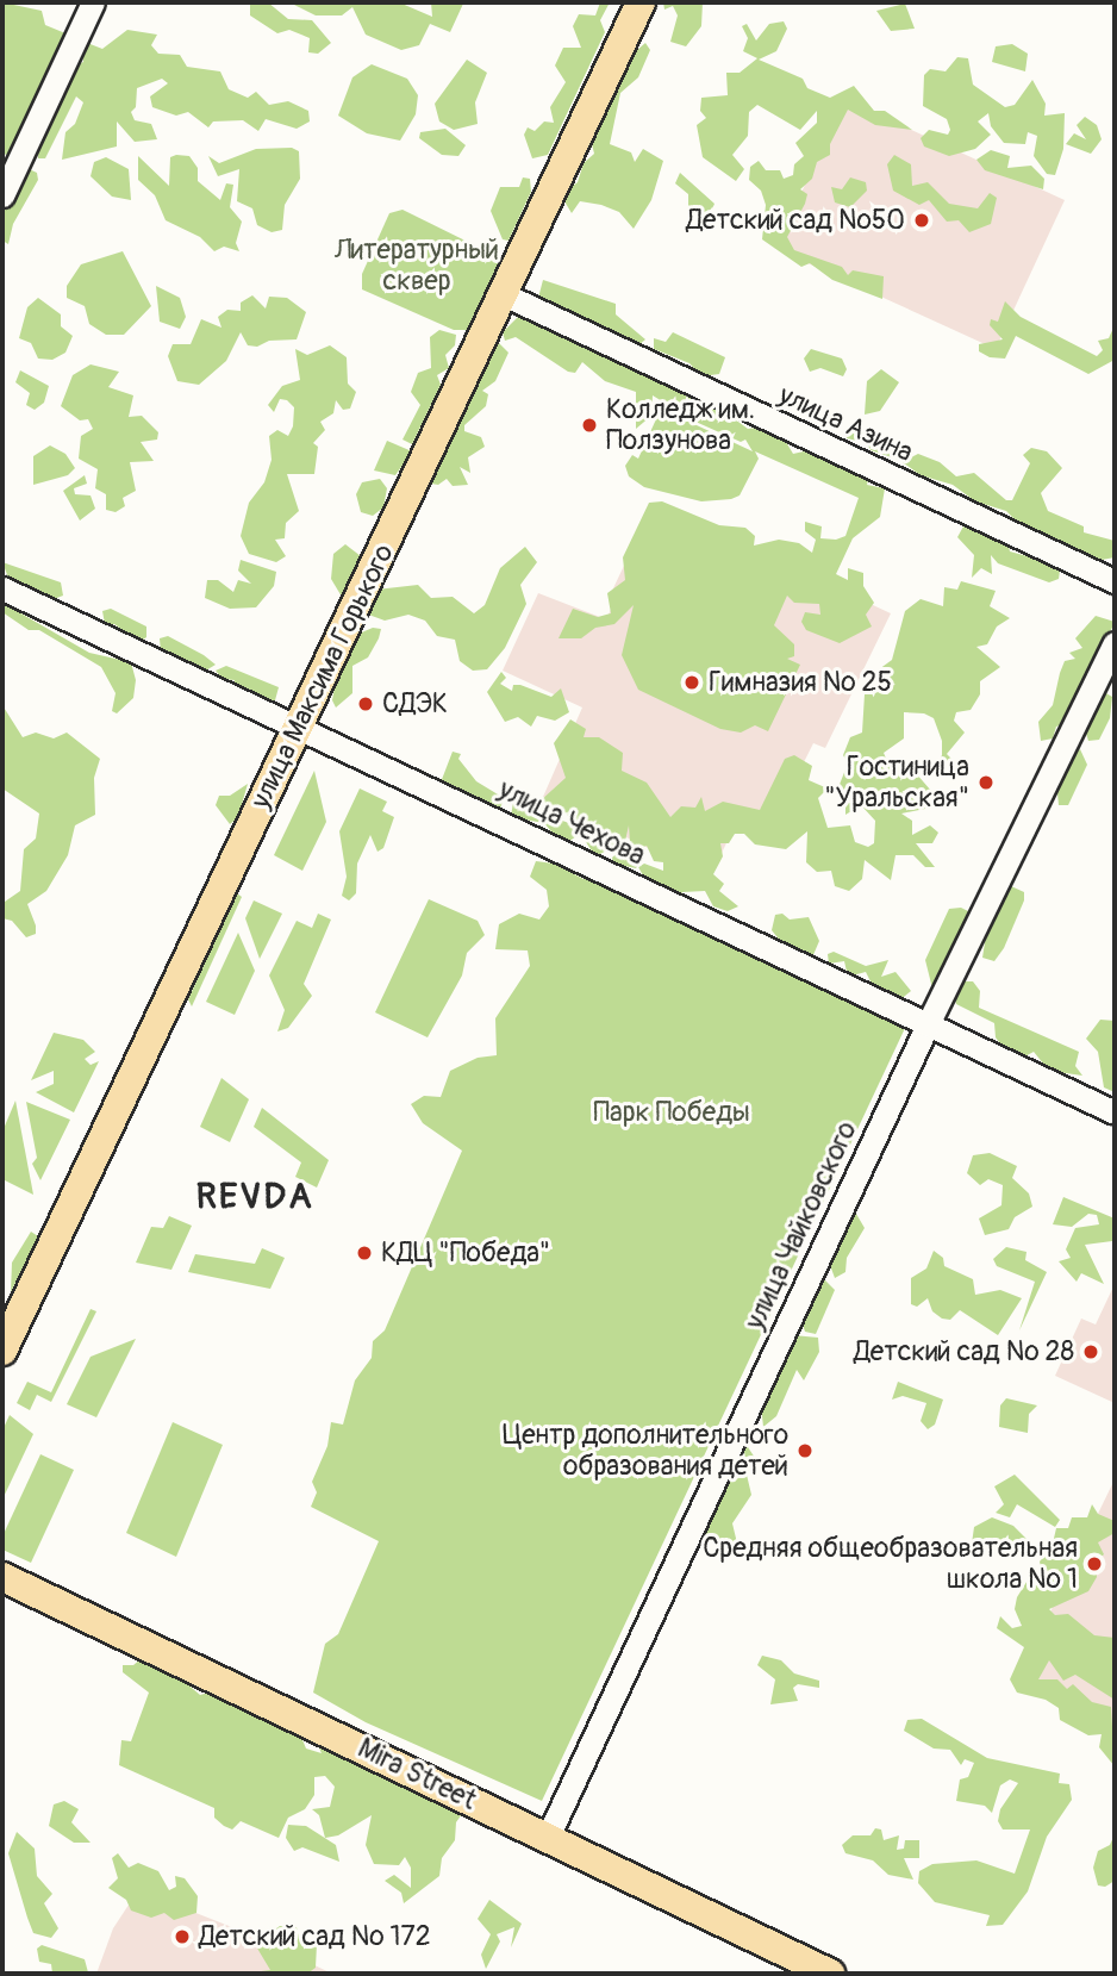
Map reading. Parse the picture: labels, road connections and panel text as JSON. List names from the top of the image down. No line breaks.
{"streets":{"main road":["улица Максима Горького","Mira Street"],"street":["улица Азина","улица Чехова","улица Чайковского"]},"crossings":[["улица Азина","улица Максима Горького"],["улица Максима Горького","улица Чехова"],["улица Чехова","улица Чайковского"],["улица Чайковского","Mira Street"]],"districts":["REVDA"],"parks":["Литературный сквер","Парк Победы"],"places":["Детский сад №50","Колледж им. Ползунова","Гимназия № 25","СДЭК","Гостиница \"Уральская\"","КДЦ \"Победа\"","Детский сад № 28","Центр дополнительного образования детей","Средняя общеобразовательная школа № 1","Детский сад № 172"]}
